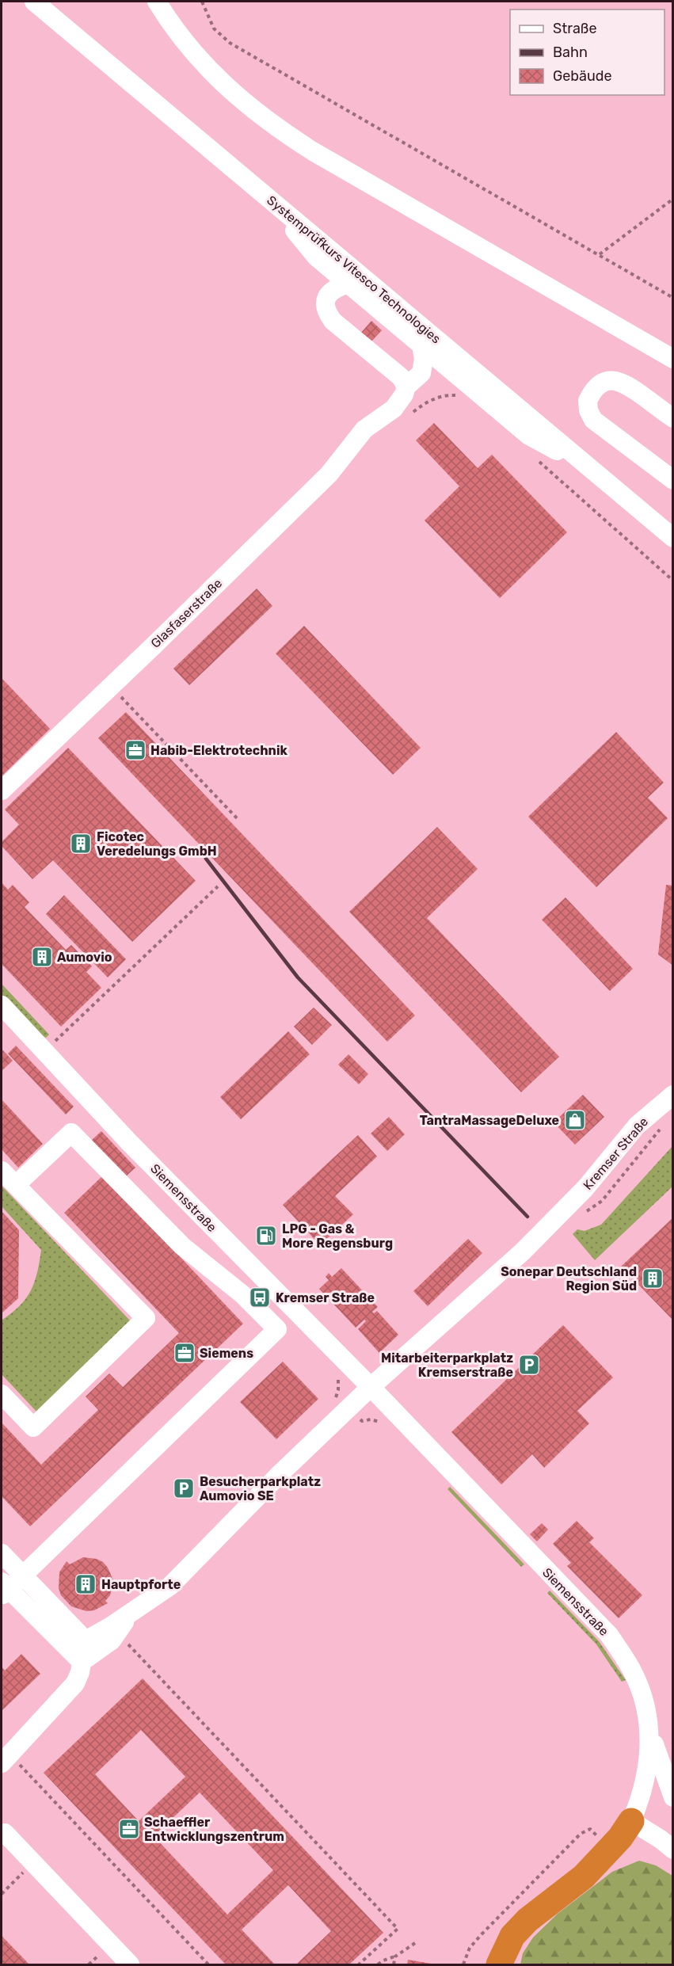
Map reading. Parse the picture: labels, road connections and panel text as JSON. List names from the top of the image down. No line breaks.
{"streets":{"street":["Systemprüfkurs Vitesco Technologies","Glasfaserstraße","Kremser Straße","Siemensstraße"]},"crossings":[["Kremser Straße","Siemensstraße"]],"places":{"office":["Habib-Elektrotechnik","Siemens","Schaeffler Entwicklungszentrum"],"building":["Ficotec Veredelungs GmbH","Aumovio","Sonepar Deutschland Region Süd","Hauptpforte"],"shop":["TantraMassageDeluxe"],"fuel station":["LPG - Gas & More Regensburg"],"bus stop":["Kremser Straße"],"parking":["Mitarbeiterparkplatz Kremserstraße","Besucherparkplatz Aumovio SE"]},"legend":["Straße","Bahn","Gebäude"]}
